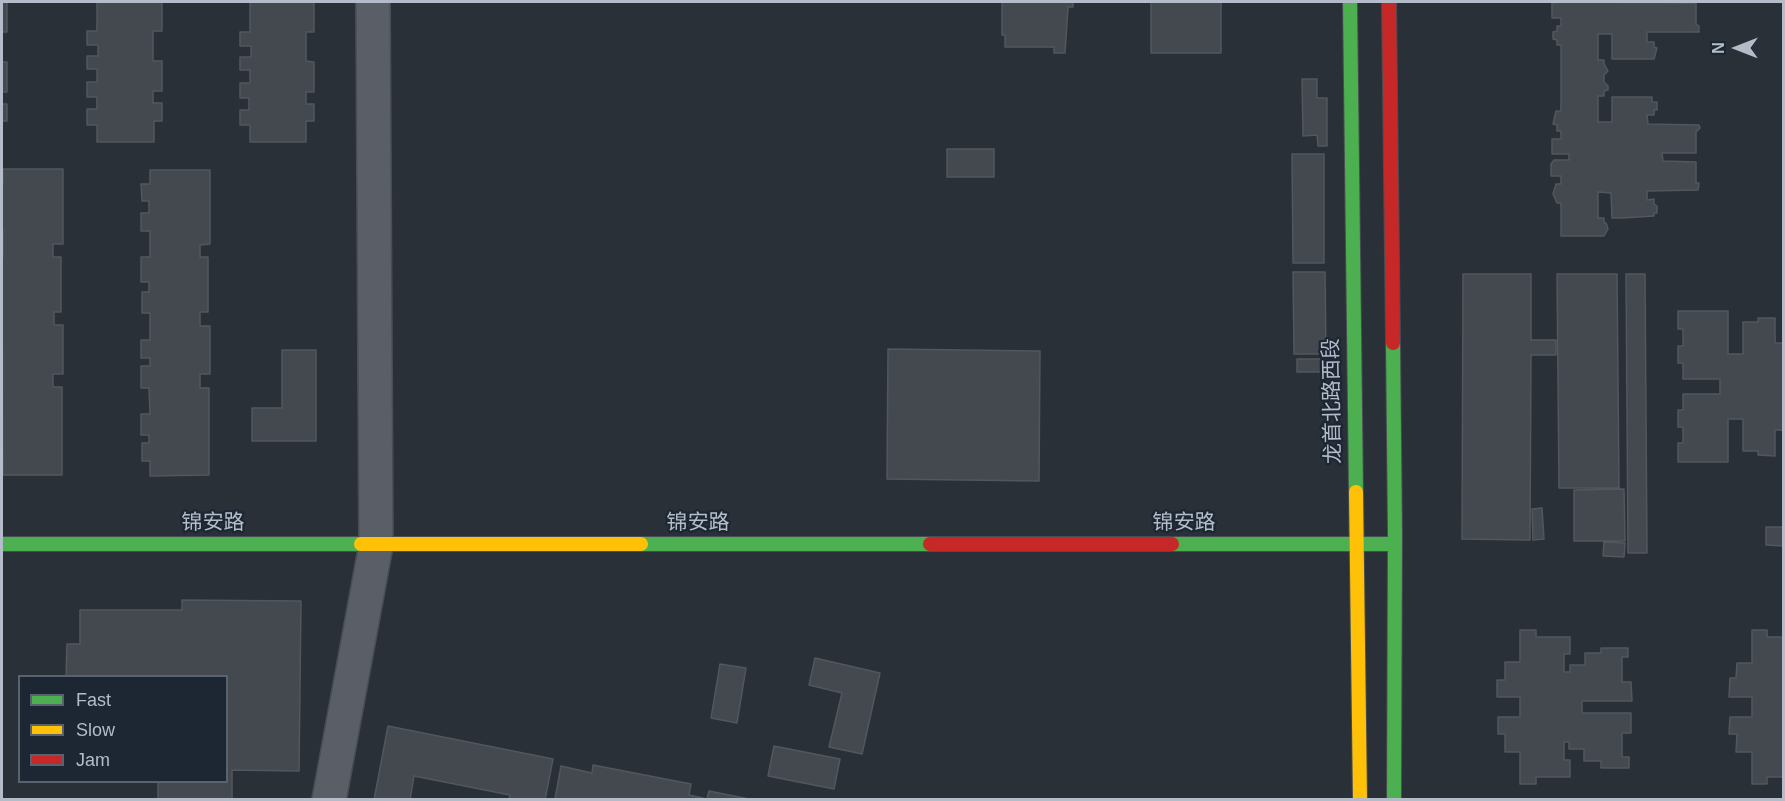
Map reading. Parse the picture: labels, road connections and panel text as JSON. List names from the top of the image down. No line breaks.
{"streets":{"street":["龙首北路西段","锦安路"]},"crossings":[["龙首北路西段","锦安路"]],"legend":["Fast","Slow","Jam"],"north":"left"}
